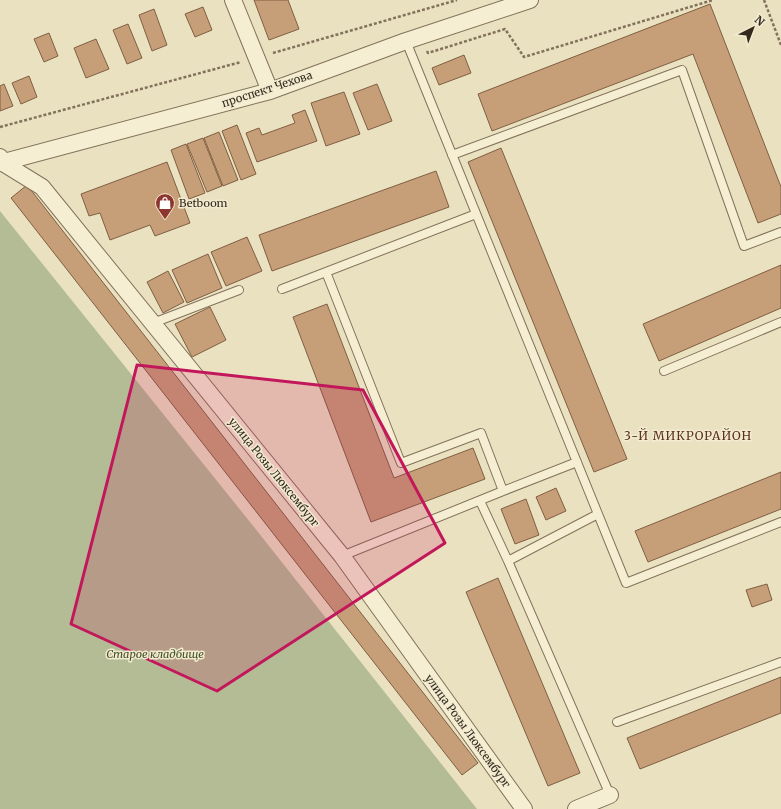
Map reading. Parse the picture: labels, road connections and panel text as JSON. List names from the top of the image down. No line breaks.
{"streets":{"street":["проспект Чехова","улица Розы Люксембург"]},"crossings":[["проспект Чехова","улица Розы Люксембург"]],"districts":["3-Й МИКРОРАЙОН"],"parks":["Старое кладбище"],"places":{"shop":["Betboom"]},"north":"top right"}
